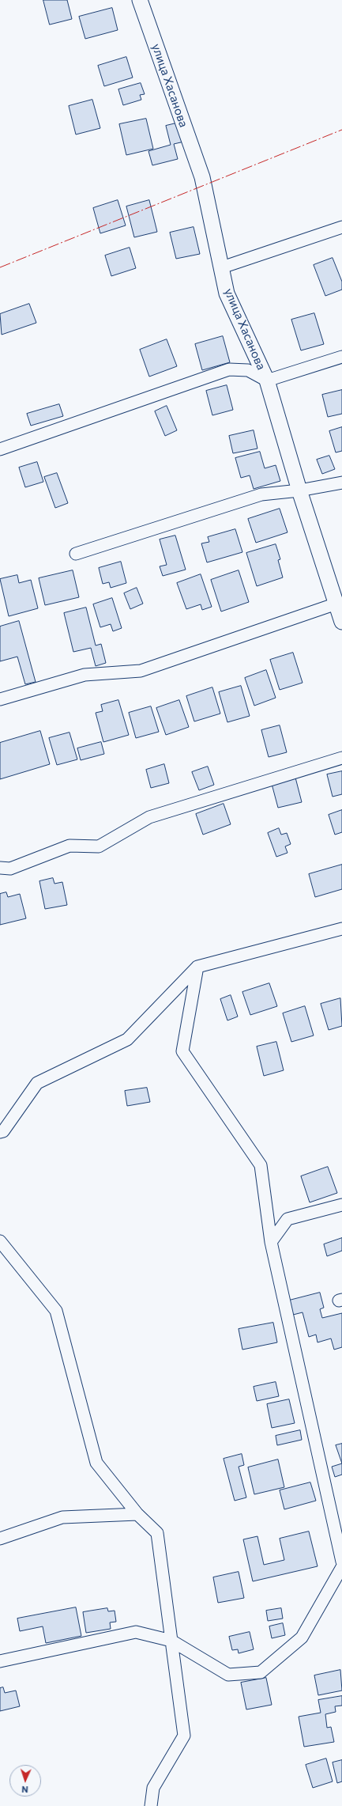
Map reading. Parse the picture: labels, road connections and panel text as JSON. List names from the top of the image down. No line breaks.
{"streets":{"street":["улица Хасанова"]},"north":"bottom"}
